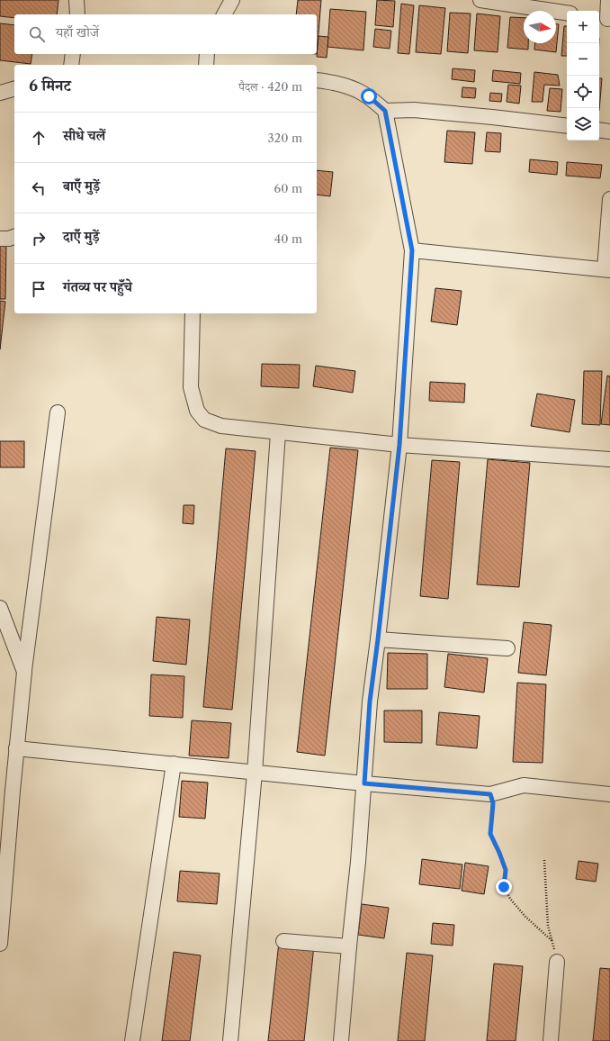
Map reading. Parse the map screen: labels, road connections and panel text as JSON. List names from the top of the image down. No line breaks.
{"north":"right","page":{"map_buttons":["+","−"],"search":"यहाँ खोजें","heading":["6 मिनट","पैदल · 420 m"],"list":[["सीधे चलें","320 m"],["बाएँ मुड़ें","60 m"],["दाएँ मुड़ें","40 m"],"गंतव्य पर पहुँचे"]}}
